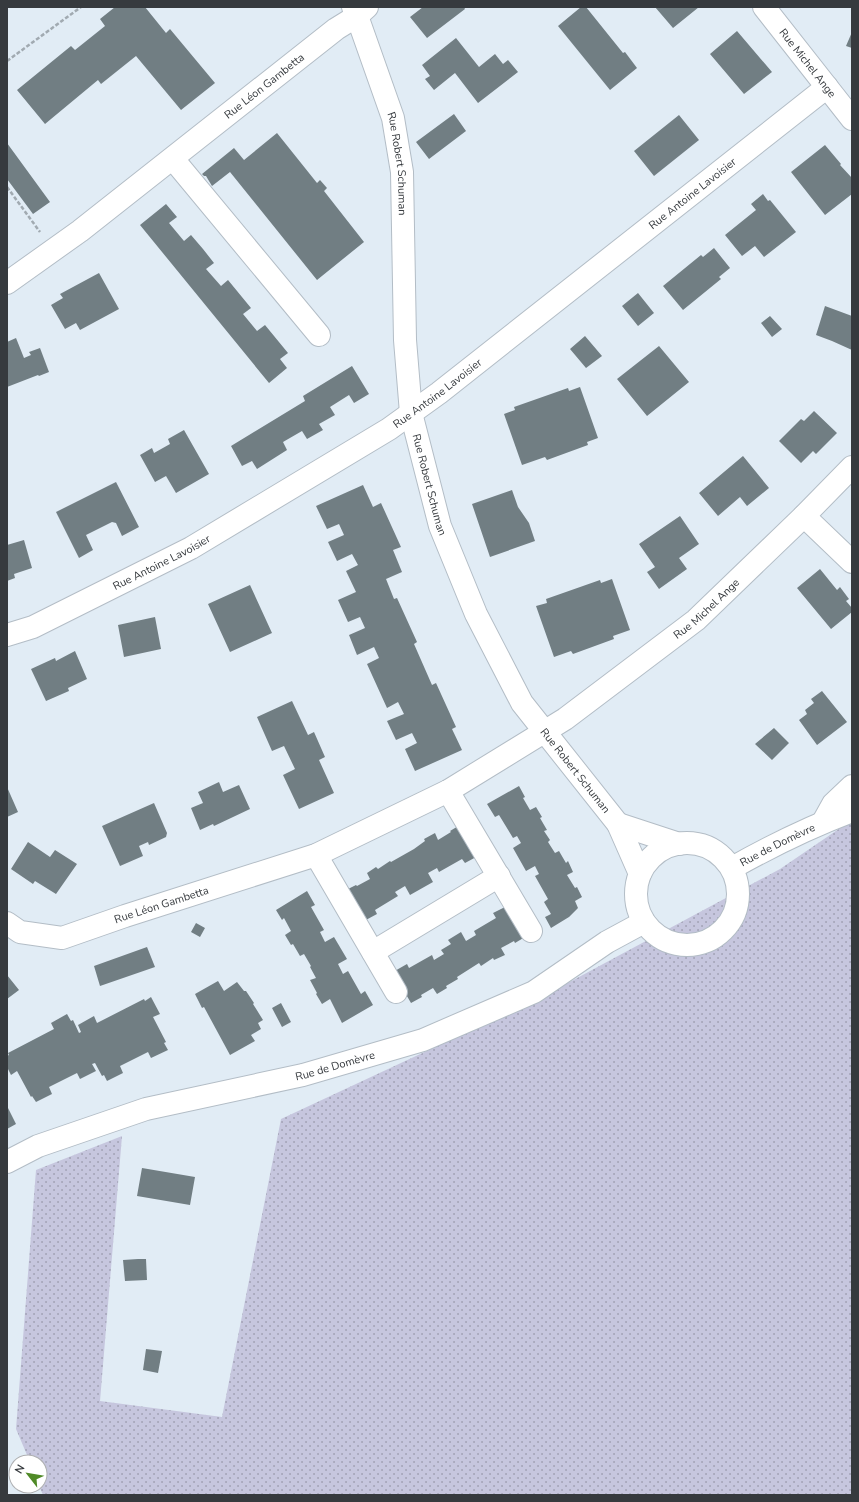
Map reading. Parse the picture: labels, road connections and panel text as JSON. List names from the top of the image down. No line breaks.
{"streets":{"street":["Rue Michel Ange","Rue Léon Gambetta","Rue Robert Schuman","Rue Antoine Lavoisier","Rue de Domèvre"]},"crossings":[["Rue Michel Ange","Rue Léon Gambetta"],["Rue Michel Ange","Rue Robert Schuman"],["Rue Michel Ange","Rue Antoine Lavoisier"],["Rue Léon Gambetta","Rue Robert Schuman"],["Rue Robert Schuman","Rue Antoine Lavoisier"],["Rue Robert Schuman","Rue de Domèvre"]],"north":"top left"}
